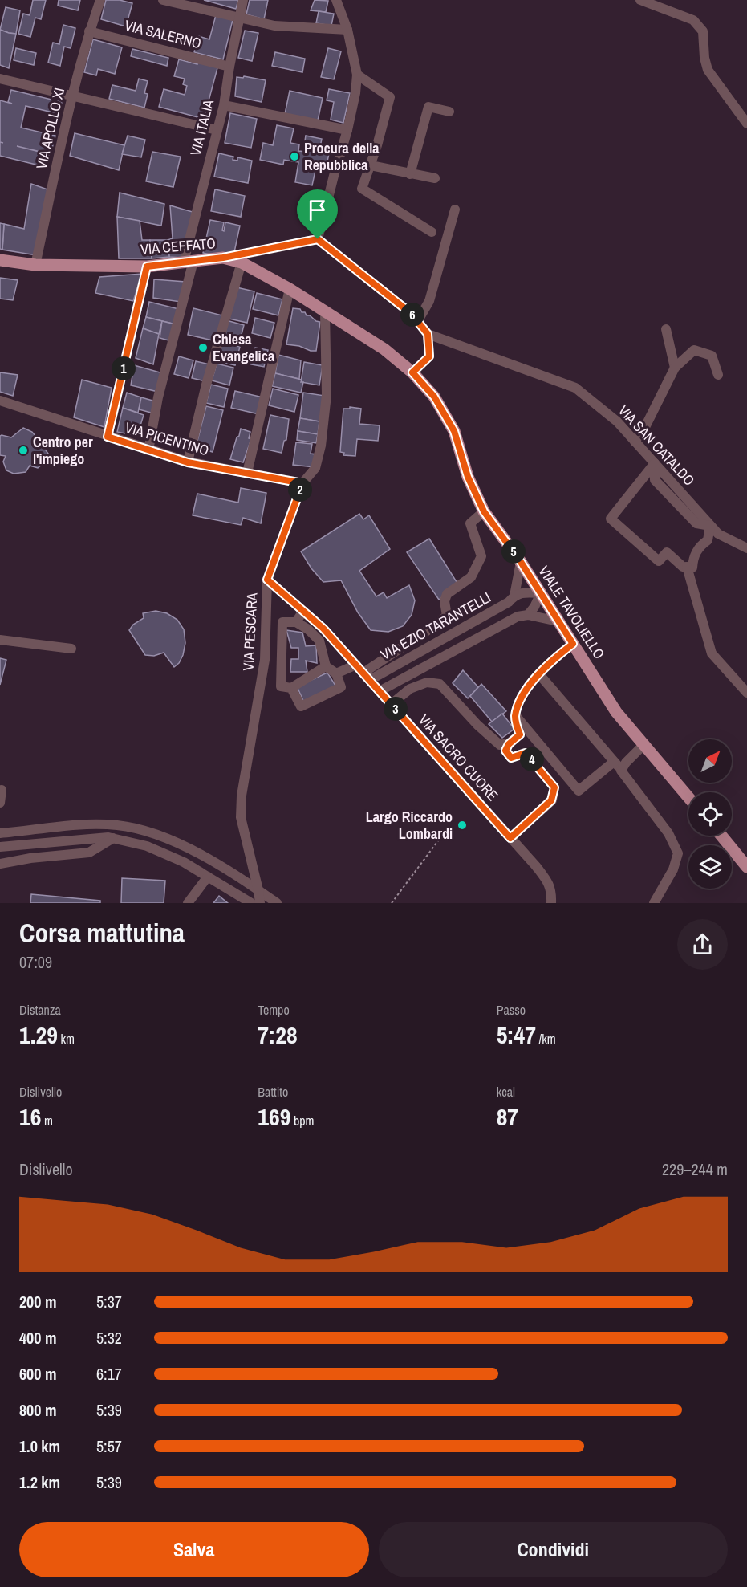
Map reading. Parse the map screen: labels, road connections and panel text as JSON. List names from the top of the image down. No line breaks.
{"streets":{"main road":["VIA CEFFATO","VIALE TAVOLIELLO"],"street":["VIA SALERNO","VIA ITALIA","VIA APOLLO XI","VIA PICENTINO","VIA SAN CATALDO","VIA EZIO TARANTELLI","VIA PESCARA","VIA SACRO CUORE"]},"crossings":[["VIA SALERNO","VIA ITALIA"],["VIA SALERNO","VIA APOLLO XI"],["VIA ITALIA","VIA CEFFATO"],["VIA ITALIA","VIA PICENTINO"],["VIA APOLLO XI","VIA CEFFATO"],["VIA CEFFATO","VIALE TAVOLIELLO"],["VIA CEFFATO","VIA PESCARA"],["VIA PICENTINO","VIA PESCARA"],["VIALE TAVOLIELLO","VIA EZIO TARANTELLI"],["VIA EZIO TARANTELLI","VIA SACRO CUORE"],["VIA PESCARA","VIA SACRO CUORE"]],"places":["Procura della Repubblica","Chiesa Evangelica","Centro per l'impiego","Largo Riccardo Lombardi"],"north":"top right","page":{"pins":["6","1","2","5","3","4"],"heading":["Corsa mattutina","07:09"],"stats":[["Distanza","1.29 km"],["Tempo","7:28"],["Passo","5:47 /km"],["Dislivello","16 m"],["Battito","169 bpm"],["kcal","87"]],"chart":["Dislivello","229–244 m"],"list":[{"name":"200 m","note":"5:37"},{"name":"400 m","note":"5:32"},{"name":"600 m","note":"6:17"},{"name":"800 m","note":"5:39"},{"name":"1.0 km","note":"5:57"},{"name":"1.2 km","note":"5:39"}],"buttons":["Salva","Condividi"]}}
